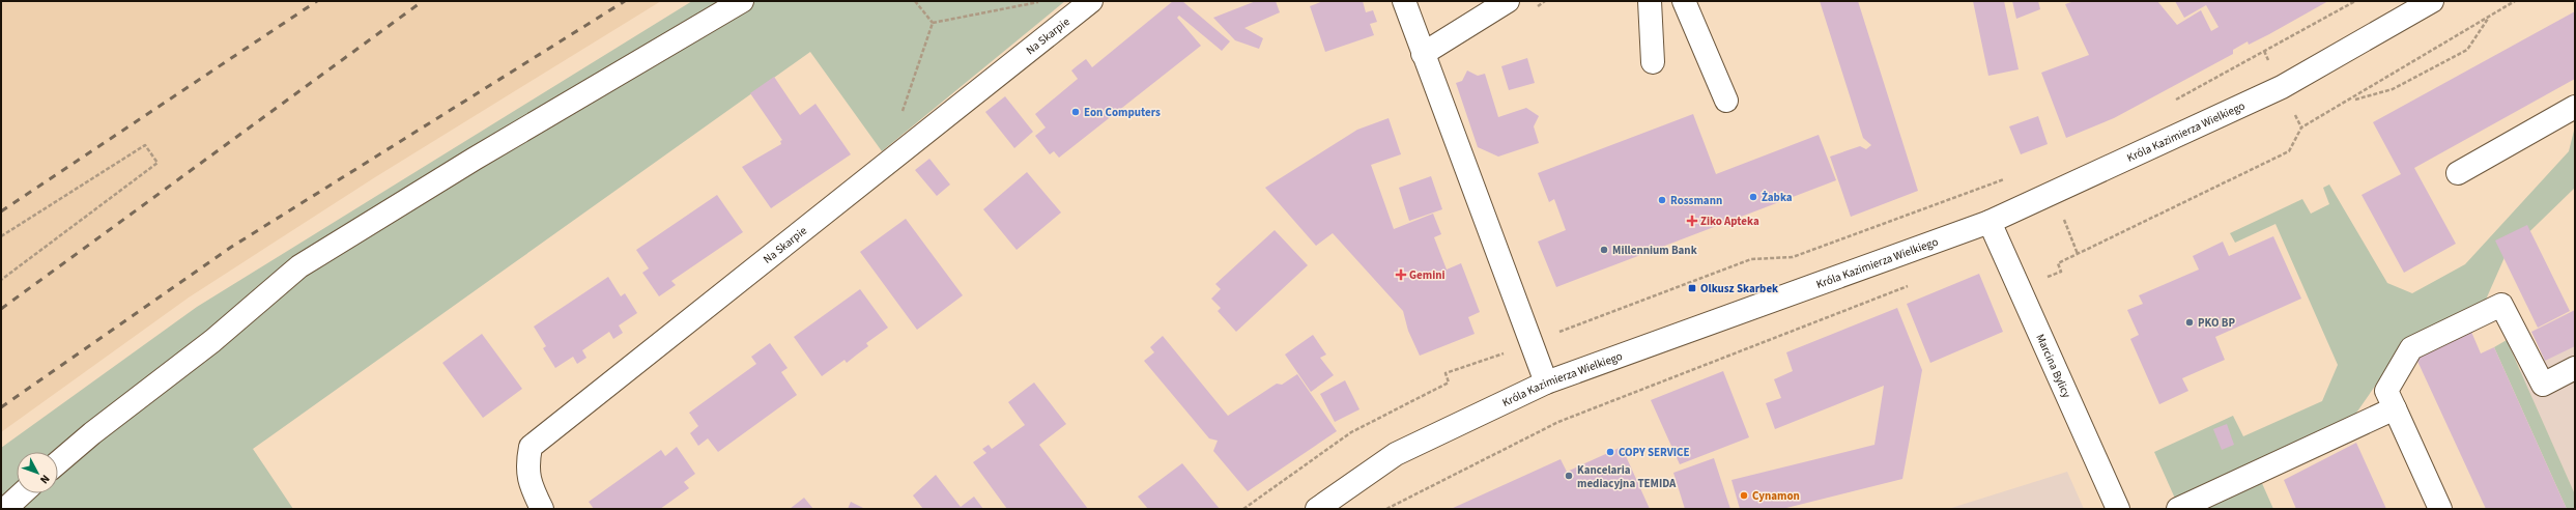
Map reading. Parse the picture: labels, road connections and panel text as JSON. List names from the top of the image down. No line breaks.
{"streets":{"street":["Na Skarpie","Króla Kazimierza Wielkiego","Marcina Bylicy"]},"crossings":[["Króla Kazimierza Wielkiego","Marcina Bylicy"]],"places":{"other":["Eon Computers","Żabka","Rossmann","Millennium Bank","PKO BP","COPY SERVICE","Kancelaria mediacyjna TEMIDA","Cynamon"],"health":["Ziko Apteka","Gemini"],"transit":["Olkusz Skarbek"]},"north":"bottom right"}
